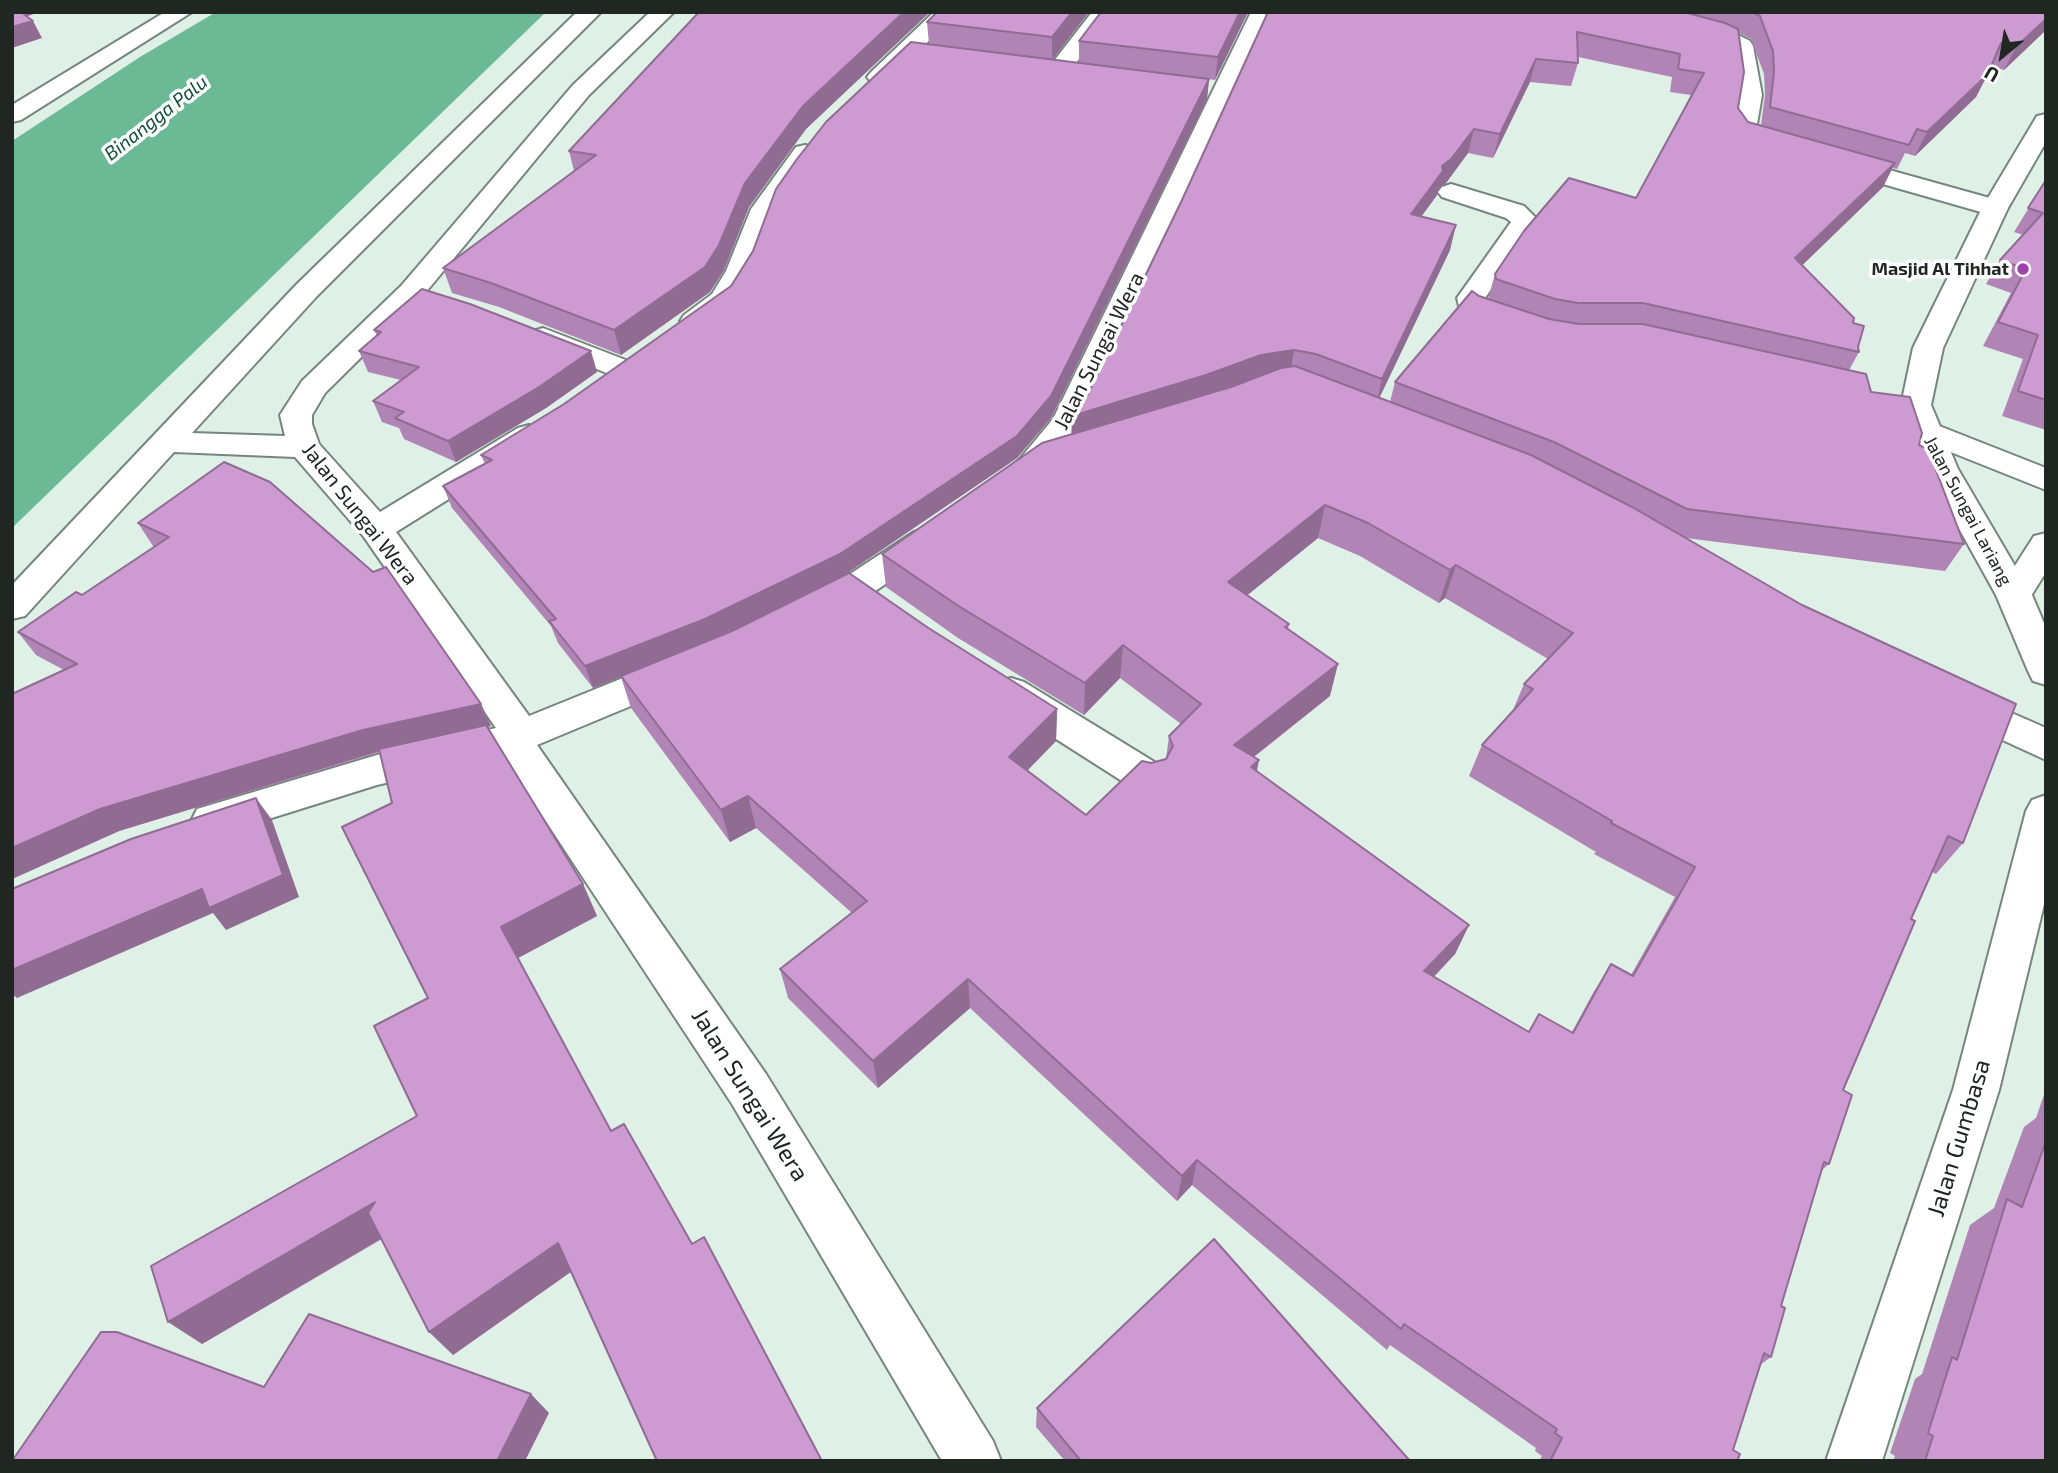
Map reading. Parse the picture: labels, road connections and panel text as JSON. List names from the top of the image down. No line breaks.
{"streets":{"street":["Jalan Sungai Wera","Jalan Sungai Lariang","Jalan Gumbasa"]},"water":["Binangga Palu"],"places":["Masjid Al Tihhat"],"north":"bottom left"}
